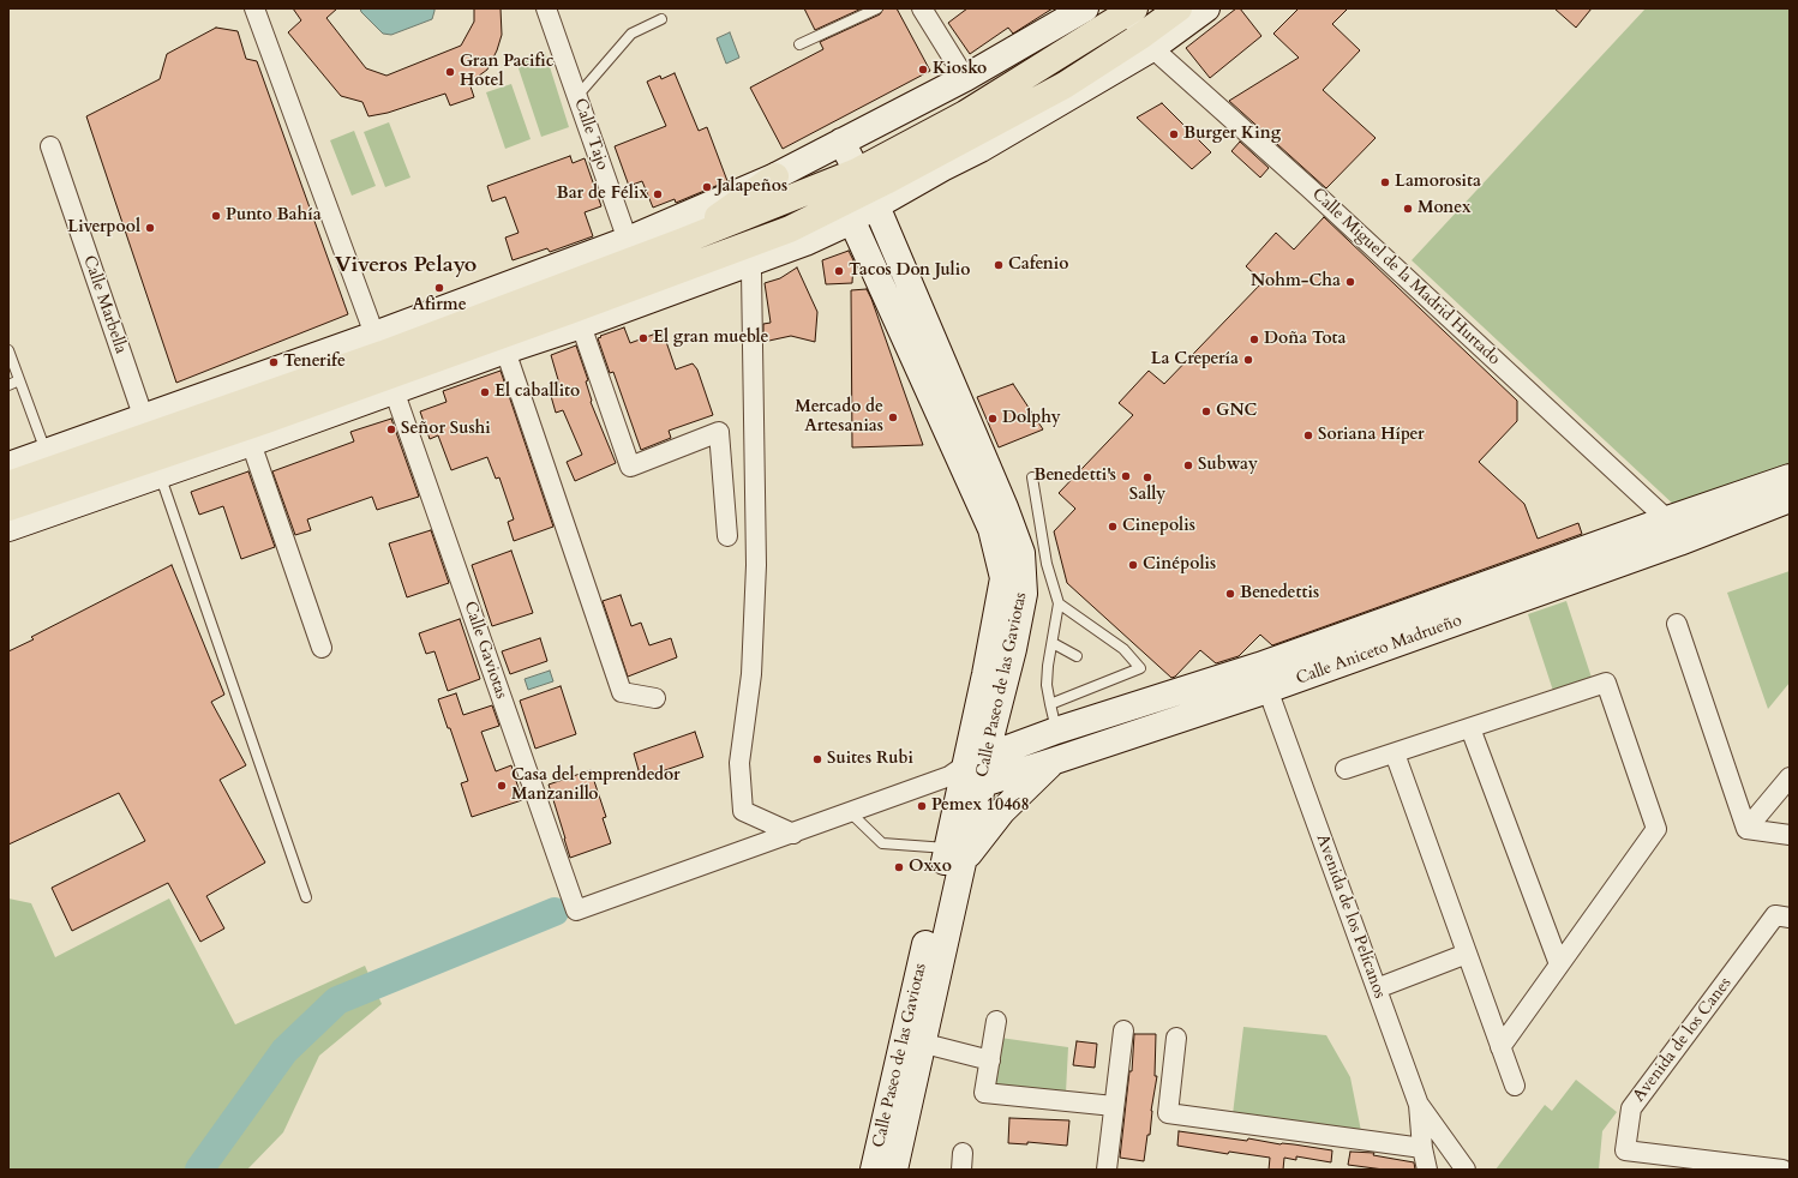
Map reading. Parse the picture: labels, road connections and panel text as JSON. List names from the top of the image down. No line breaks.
{"streets":{"main road":["Calle Aniceto Madrueño","Calle Paseo de las Gaviotas"],"street":["Calle Tajo","Calle Miguel de la Madrid Hurtado","Calle Marbella","Calle Gaviotas","Avenida de los Pelícanos","Avenida de los Canes"]},"crossings":[["Calle Miguel de la Madrid Hurtado","Calle Aniceto Madrueño"],["Calle Aniceto Madrueño","Calle Paseo de las Gaviotas"],["Calle Aniceto Madrueño","Avenida de los Pelícanos"]],"districts":["Viveros Pelayo"],"places":["Kiosko","Gran Pacific Hotel","Burger King","Lamorosita","Jalapeños","Bar de Félix","Monex","Punto Bahía","Liverpool","Cafenio","Tacos Don Julio","Nohm-Cha","Afirme","El gran mueble","Doña Tota","La Crepería","Tenerife","El caballito","GNC","Mercado de Artesanias","Dolphy","Señor Sushi","Soriana Híper","Subway","Benedetti's","Sally","Cinepolis","Cinépolis","Benedettis","Suites Rubi","Casa del emprendedor Manzanillo","Pemex 10468","Oxxo"]}
